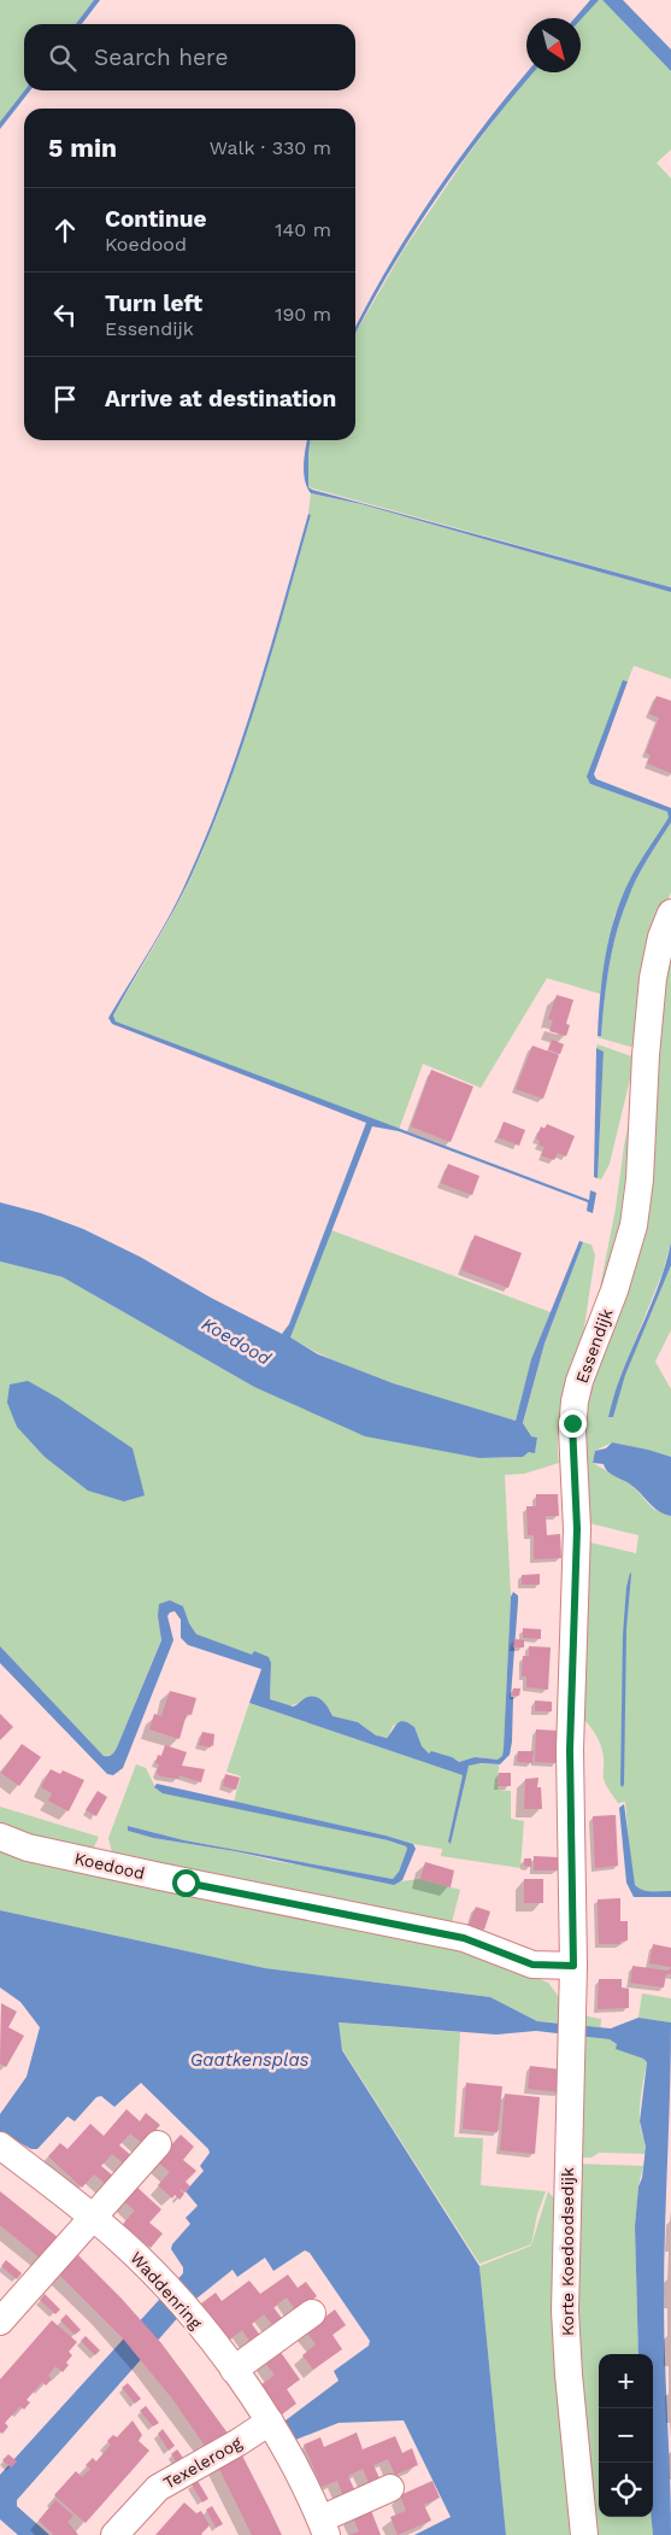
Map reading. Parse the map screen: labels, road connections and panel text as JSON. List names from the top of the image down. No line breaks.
{"streets":{"street":["Essendijk","Koedood","Korte Koedoodsedijk","Waddenring","Texeleroog"]},"crossings":[["Essendijk","Koedood"],["Essendijk","Korte Koedoodsedijk"],["Koedood","Korte Koedoodsedijk"],["Waddenring","Texeleroog"]],"water":["Koedood","Gaatkensplas"],"north":"bottom right","page":{"search":"Search here","heading":["5 min","Walk · 330 m"],"list":[["Continue","Koedood","140 m"],["Turn left","Essendijk","190 m"],"Arrive at destination"],"map_buttons":["+","−"]}}
